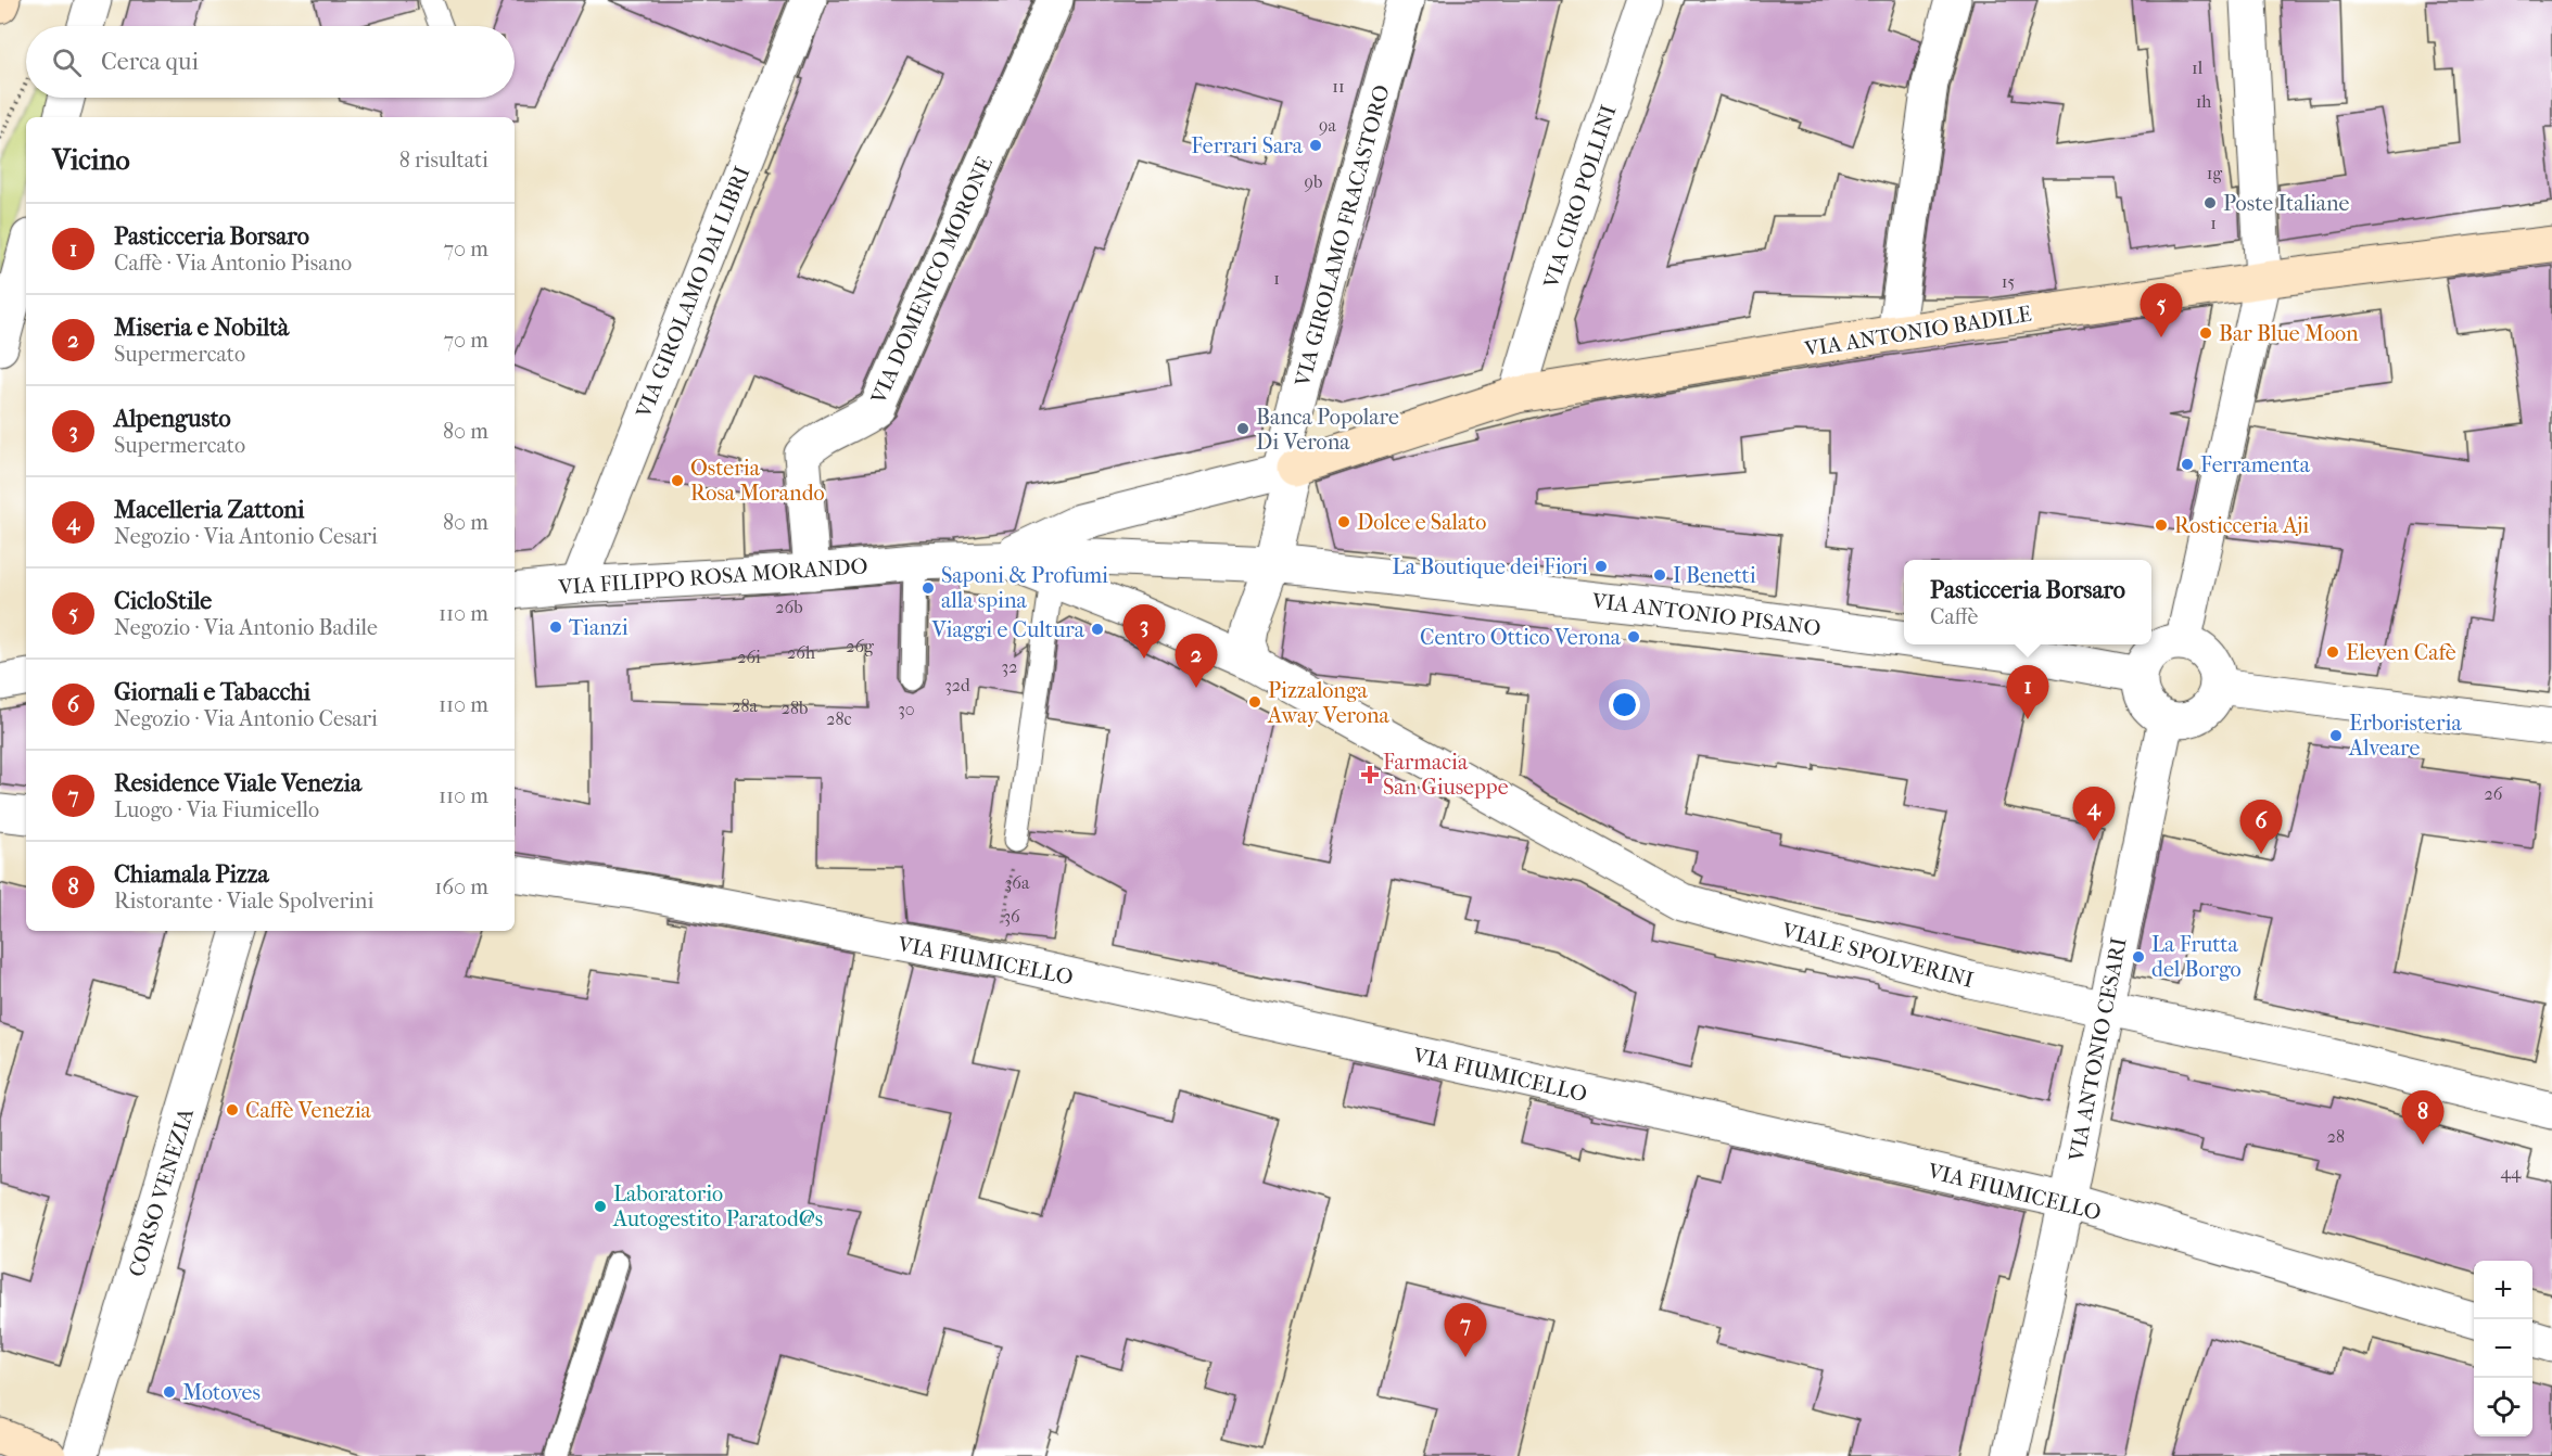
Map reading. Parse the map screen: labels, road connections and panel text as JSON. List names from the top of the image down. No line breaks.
{"streets":{"street":["VIA CIRO POLLINI","VIA GIROLAMO FRACASTORO","VIA DOMENICO MORONE","VIA GIROLAMO DAI LIBRI","VIA ANTONIO BADILE","VIA FILIPPO ROSA MORANDO","VIA ANTONIO PISANO","VIALE SPOLVERINI","VIA FIUMICELLO","VIA ANTONIO CESARI","CORSO VENEZIA"]},"crossings":[["VIA CIRO POLLINI","VIA ANTONIO BADILE"],["VIA GIROLAMO FRACASTORO","VIA ANTONIO BADILE"],["VIA GIROLAMO FRACASTORO","VIA FILIPPO ROSA MORANDO"],["VIA DOMENICO MORONE","VIA FILIPPO ROSA MORANDO"],["VIA GIROLAMO DAI LIBRI","VIA FILIPPO ROSA MORANDO"],["VIA ANTONIO BADILE","VIA FILIPPO ROSA MORANDO"],["VIA FILIPPO ROSA MORANDO","VIA ANTONIO PISANO"],["VIA FILIPPO ROSA MORANDO","VIALE SPOLVERINI"],["VIA ANTONIO PISANO","VIA ANTONIO CESARI"],["VIALE SPOLVERINI","VIA ANTONIO CESARI"],["VIA FIUMICELLO","VIA ANTONIO CESARI"]],"places":{"other":["Ferrari Sara","Poste Italiane","Bar Blue Moon","Banca Popolare Di Verona","Ferramenta","Osteria Rosa Morando","Dolce e Salato","Rosticceria Aji","La Boutique dei Fiori","I Benetti","Saponi & Profumi alla spina","Tianzi","Viaggi e Cultura","Centro Ottico Verona","Eleven Cafè","Pizzalonga Away Verona","Erboristeria Alveare","La Frutta del Borgo","Caffè Venezia","Laboratorio Autogestito Paratod@s","Motoves"],"health":["Farmacia San Giuseppe"]},"house_numbers":["1l","11","1h","9a","1g","9b","1","1","15","26b","26g","26h","26i","32","32d","28a","28b","30","28c","26","36a","36","28","44"],"page":{"search":"Cerca qui","heading":["Vicino","8 risultati"],"list":[{"mark":"1","name":"Pasticceria Borsaro","note":"Caffè · Via Antonio Pisano","value":"70 m"},{"mark":"2","name":"Miseria e Nobiltà","note":"Supermercato","value":"70 m"},{"mark":"3","name":"Alpengusto","note":"Supermercato","value":"80 m"},{"mark":"4","name":"Macelleria Zattoni","note":"Negozio · Via Antonio Cesari","value":"80 m"},{"mark":"5","name":"CicloStile","note":"Negozio · Via Antonio Badile","value":"110 m"},{"mark":"6","name":"Giornali e Tabacchi","note":"Negozio · Via Antonio Cesari","value":"110 m"},{"mark":"7","name":"Residence Viale Venezia","note":"Luogo · Via Fiumicello","value":"110 m"},{"mark":"8","name":"Chiamala Pizza","note":"Ristorante · Viale Spolverini","value":"160 m"}],"pins":["5","3","2","1","4","6","8","7"],"popup":["Pasticceria Borsaro","Caffè"],"map_buttons":["+","−"]}}
